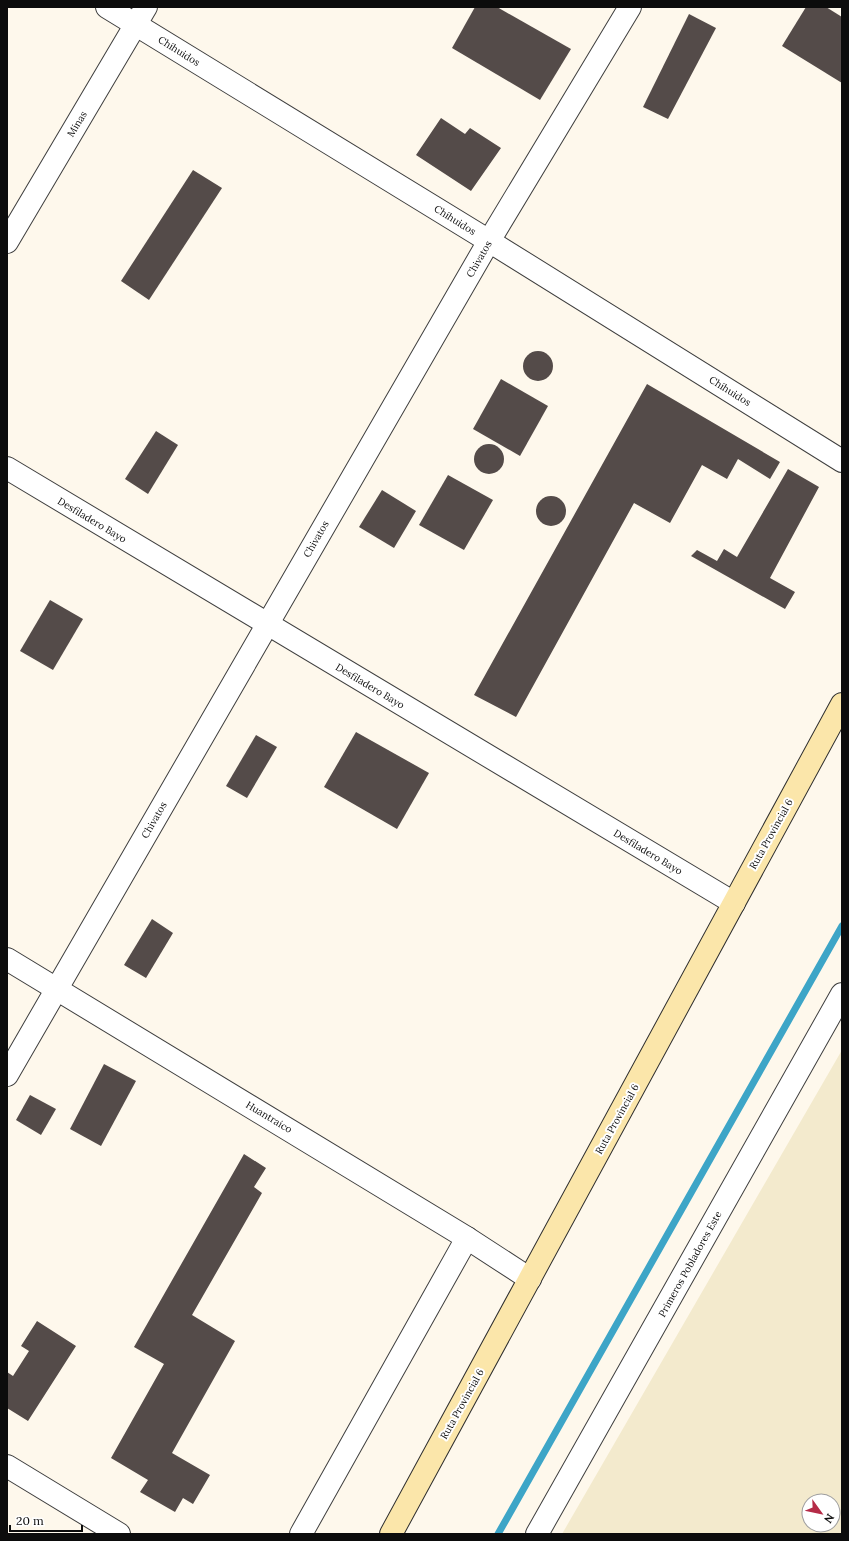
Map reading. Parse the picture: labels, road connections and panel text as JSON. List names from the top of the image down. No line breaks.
{"streets":{"main road":["Ruta Provincial 6"],"street":["Chihuidos","Minas","Chivatos","Desfiladero Bayo","Huantraico","Primeros Pobladores Este"]},"crossings":[["Chihuidos","Minas"],["Chihuidos","Chivatos"],["Chivatos","Desfiladero Bayo"],["Chivatos","Huantraico"],["Desfiladero Bayo","Ruta Provincial 6"],["Ruta Provincial 6","Huantraico"]],"scale_bar":"20 m","north":"bottom right"}
